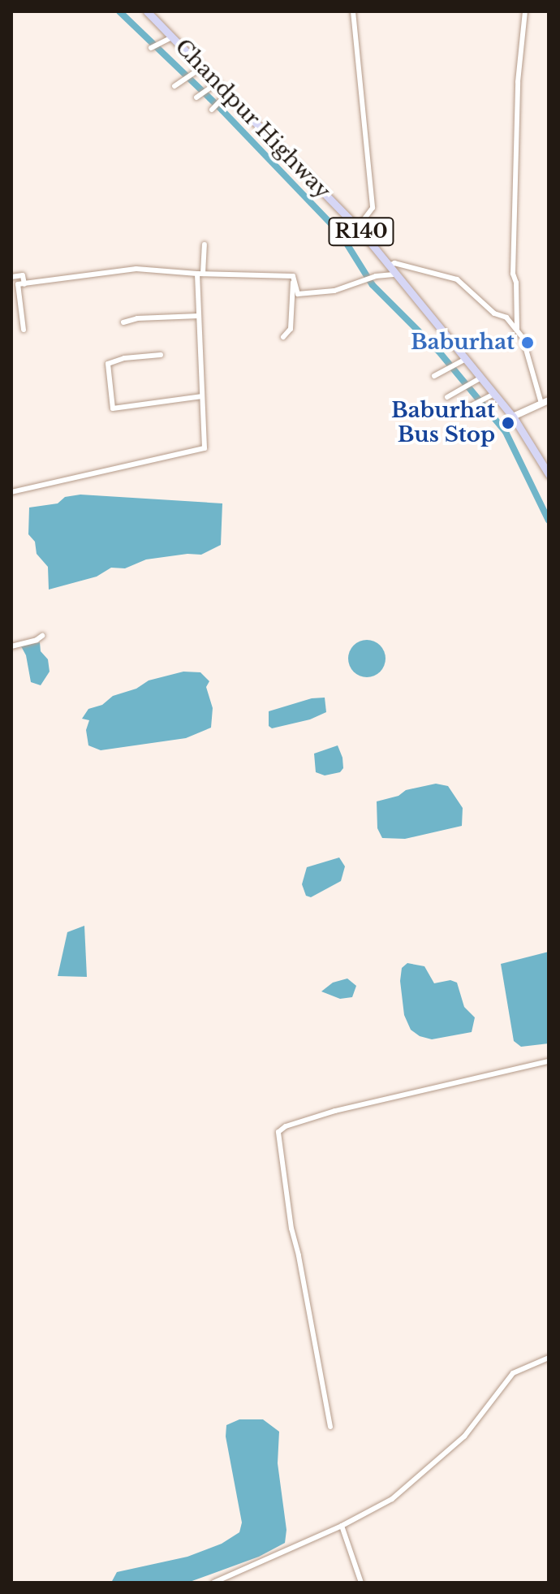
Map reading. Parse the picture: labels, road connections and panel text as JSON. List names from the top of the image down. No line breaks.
{"streets":{"main road":["Chandpur Highway","R140"]},"places":["Baburhat","Baburhat Bus Stop"]}
